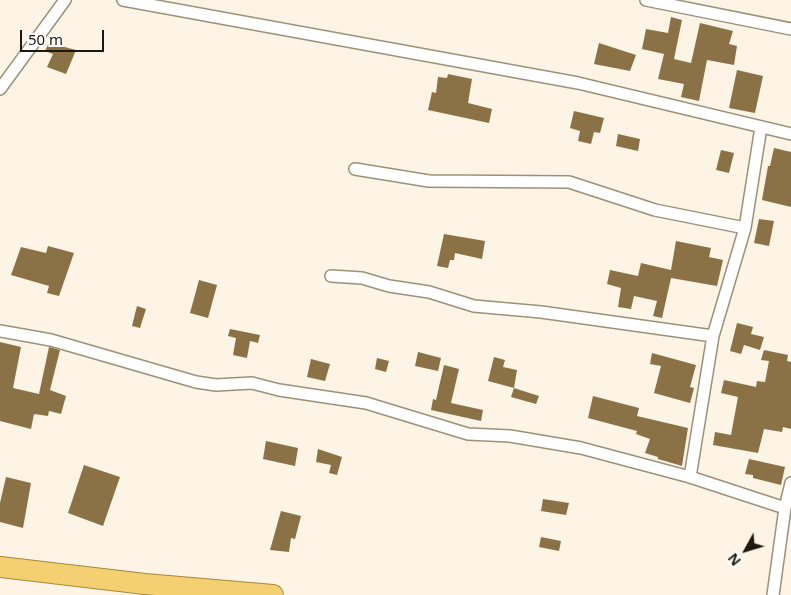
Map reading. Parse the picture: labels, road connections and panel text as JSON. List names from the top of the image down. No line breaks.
{"scale_bar":"50 m","north":"bottom left"}
